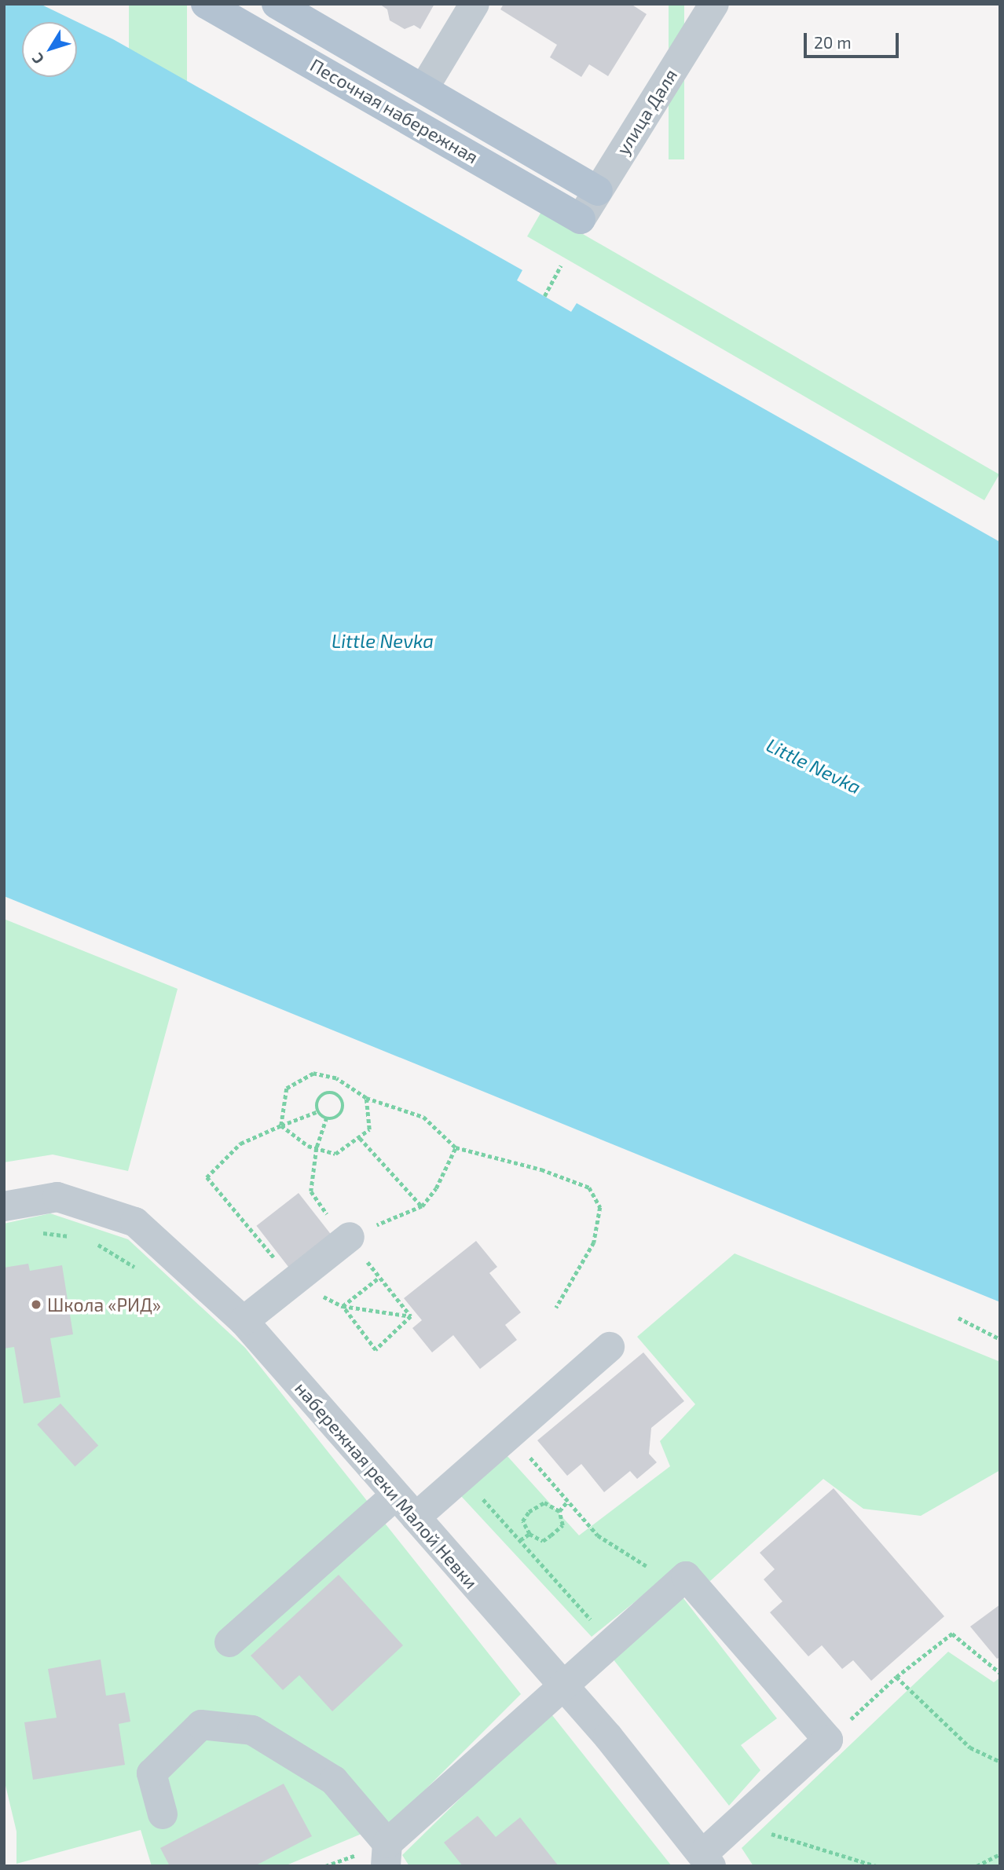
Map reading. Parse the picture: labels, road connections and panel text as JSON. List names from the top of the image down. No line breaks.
{"streets":{"main road":["Песочная набережная"],"street":["улица Даля","набережная реки Малой Невки"]},"crossings":[["Песочная набережная","улица Даля"]],"water":["Little Nevka"],"places":["Школа «РИД»"],"scale_bar":"20 m","north":"bottom left"}
